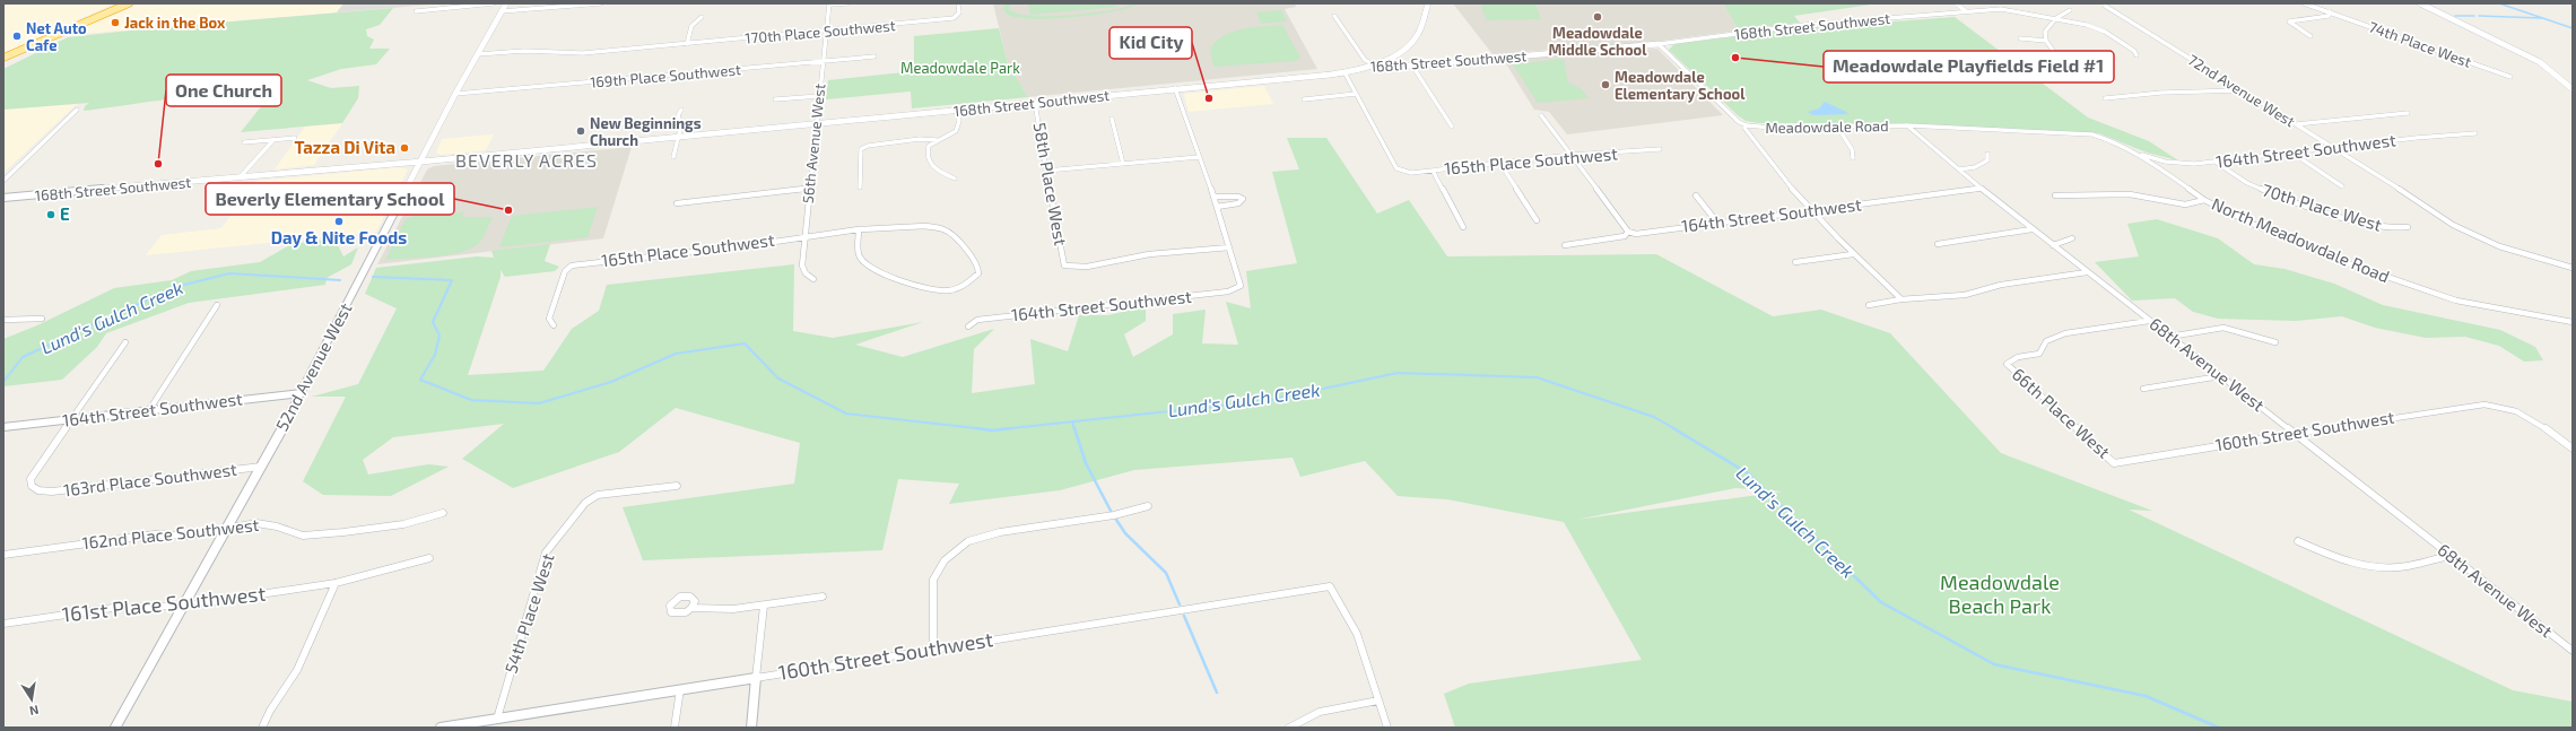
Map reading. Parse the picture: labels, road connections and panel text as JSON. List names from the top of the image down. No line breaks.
{"streets":{"street":["168th Street Southwest","170th Place Southwest","74th Place West","169th Place Southwest","72nd Avenue West","Meadowdale Road","56th Avenue West","164th Street Southwest","165th Place Southwest","58th Place West","70th Place West","North Meadowdale Road","68th Avenue West","52nd Avenue West","66th Place West","160th Street Southwest","163rd Place Southwest","162nd Place Southwest","161st Place Southwest","54th Place West"]},"crossings":[["168th Street Southwest","56th Avenue West"],["168th Street Southwest","58th Place West"],["168th Street Southwest","52nd Avenue West"],["170th Place Southwest","56th Avenue West"],["170th Place Southwest","52nd Avenue West"],["169th Place Southwest","56th Avenue West"],["169th Place Southwest","52nd Avenue West"],["72nd Avenue West","164th Street Southwest"],["Meadowdale Road","North Meadowdale Road"],["Meadowdale Road","68th Avenue West"],["56th Avenue West","165th Place Southwest"],["164th Street Southwest","58th Place West"],["164th Street Southwest","70th Place West"],["164th Street Southwest","North Meadowdale Road"],["164th Street Southwest","68th Avenue West"],["164th Street Southwest","52nd Avenue West"],["164th Street Southwest","163rd Place Southwest"],["North Meadowdale Road","68th Avenue West"],["68th Avenue West","66th Place West"],["68th Avenue West","160th Street Southwest"],["52nd Avenue West","163rd Place Southwest"],["52nd Avenue West","162nd Place Southwest"],["52nd Avenue West","161st Place Southwest"],["66th Place West","160th Street Southwest"],["160th Street Southwest","54th Place West"]],"districts":["BEVERLY ACRES"],"water":["Lund's Gulch Creek"],"parks":["Meadowdale Park","Meadowdale Beach Park"],"places":["Meadowdale Middle School","Jack in the Box","Net Auto Cafe","Meadowdale Playfields Field #1","Meadowdale Elementary School","Kid City","New Beginnings Church","Tazza Di Vita","One Church","Beverly Elementary School","E","Day & Nite Foods"],"north":"bottom"}
